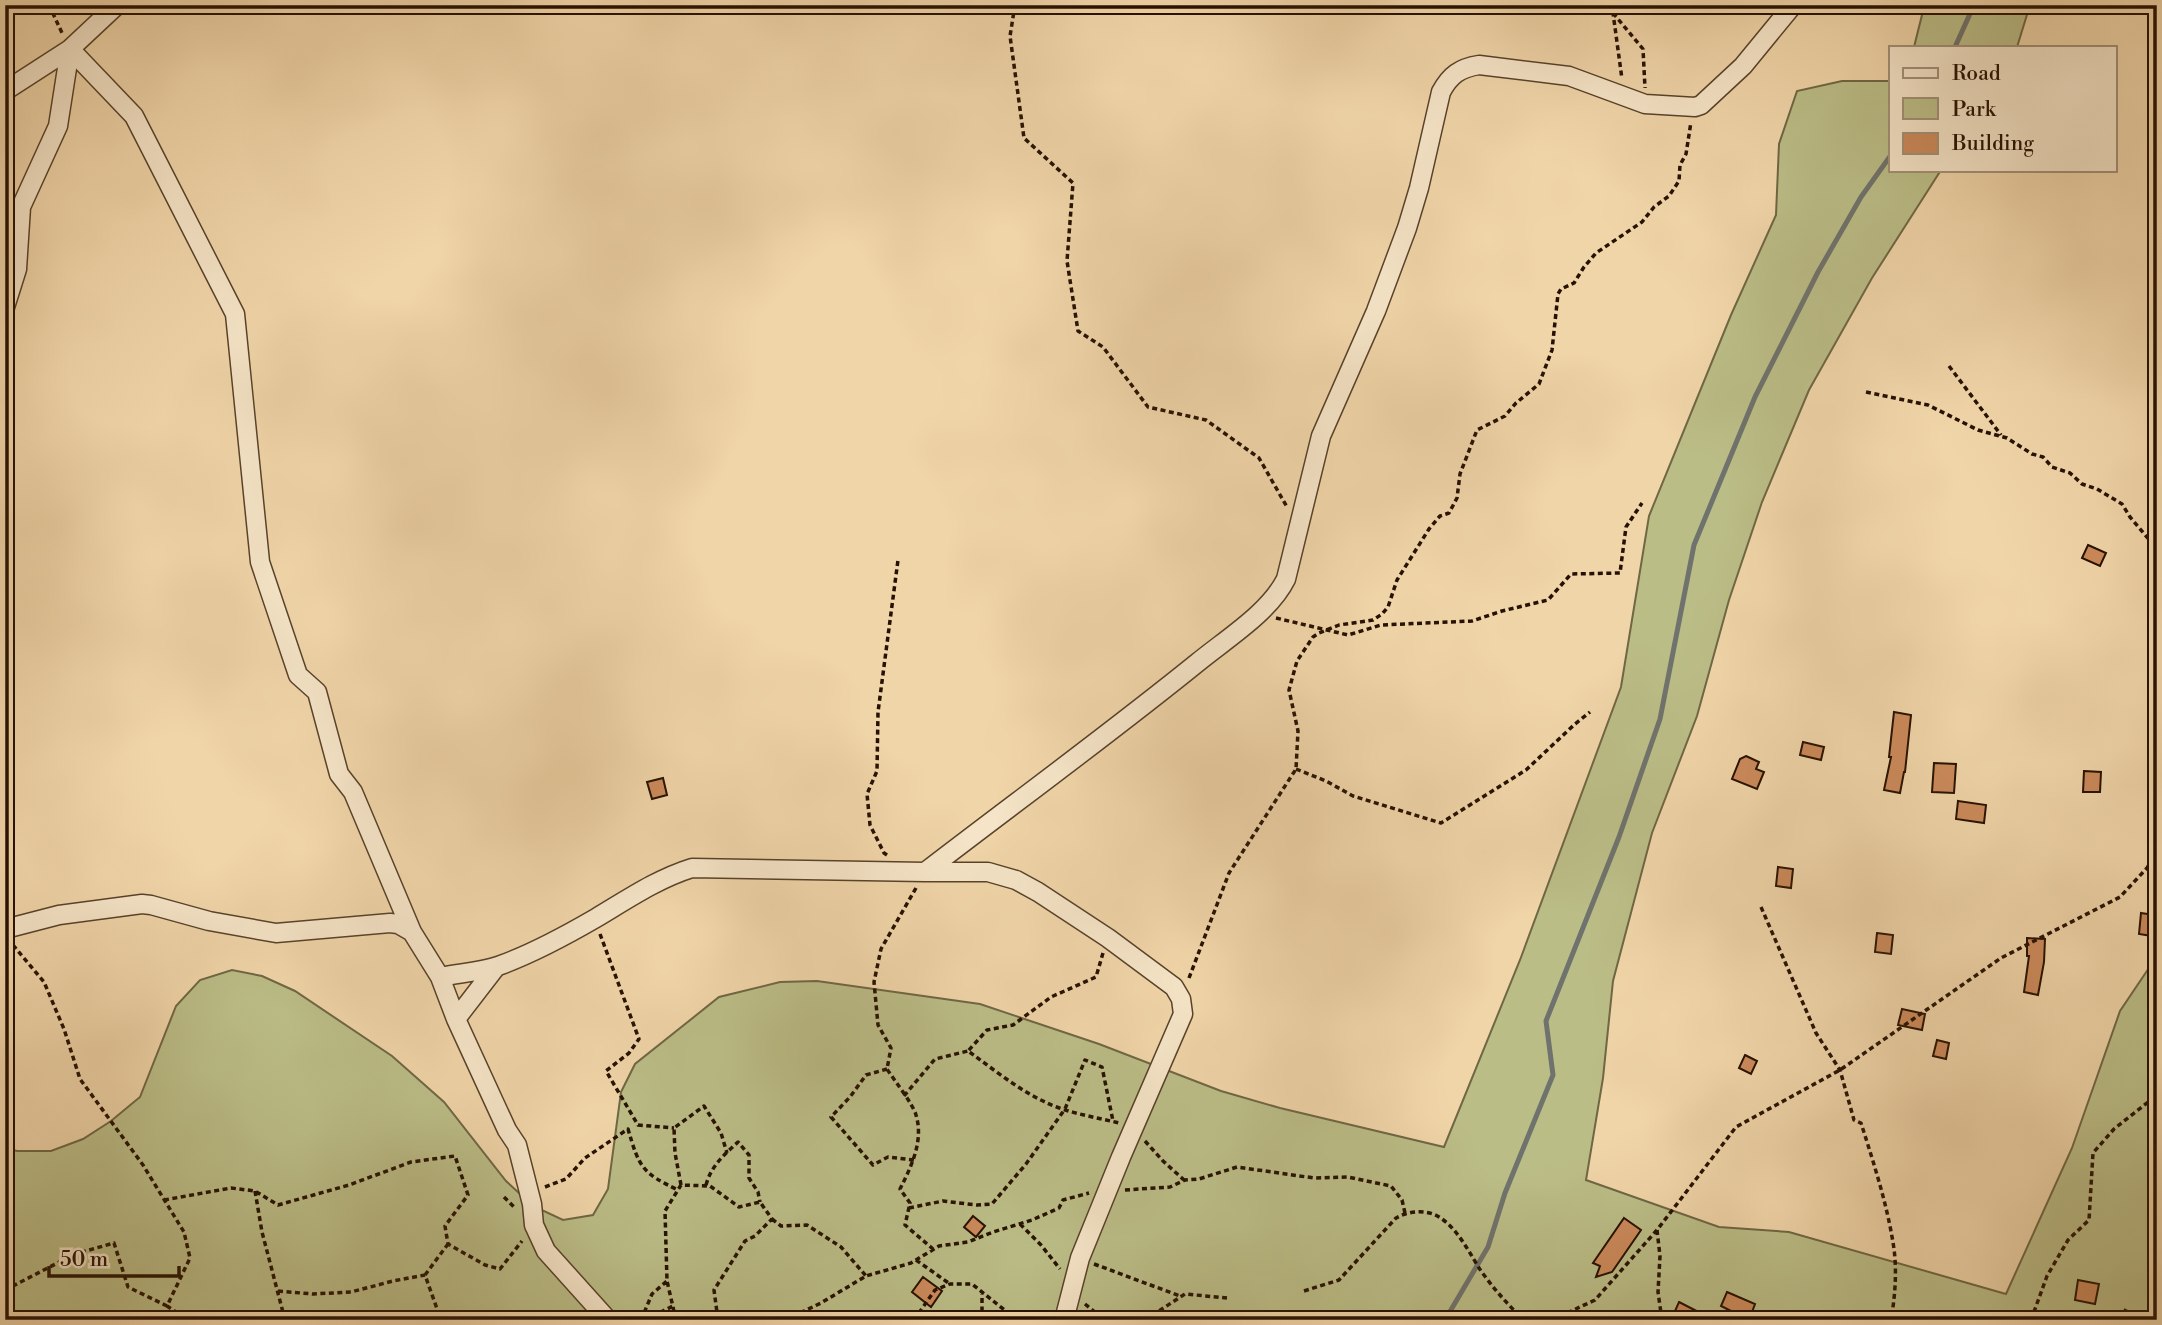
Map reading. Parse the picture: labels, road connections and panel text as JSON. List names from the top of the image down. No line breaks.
{"legend":["Road","Park","Building"],"scale_bar":"50 m"}
